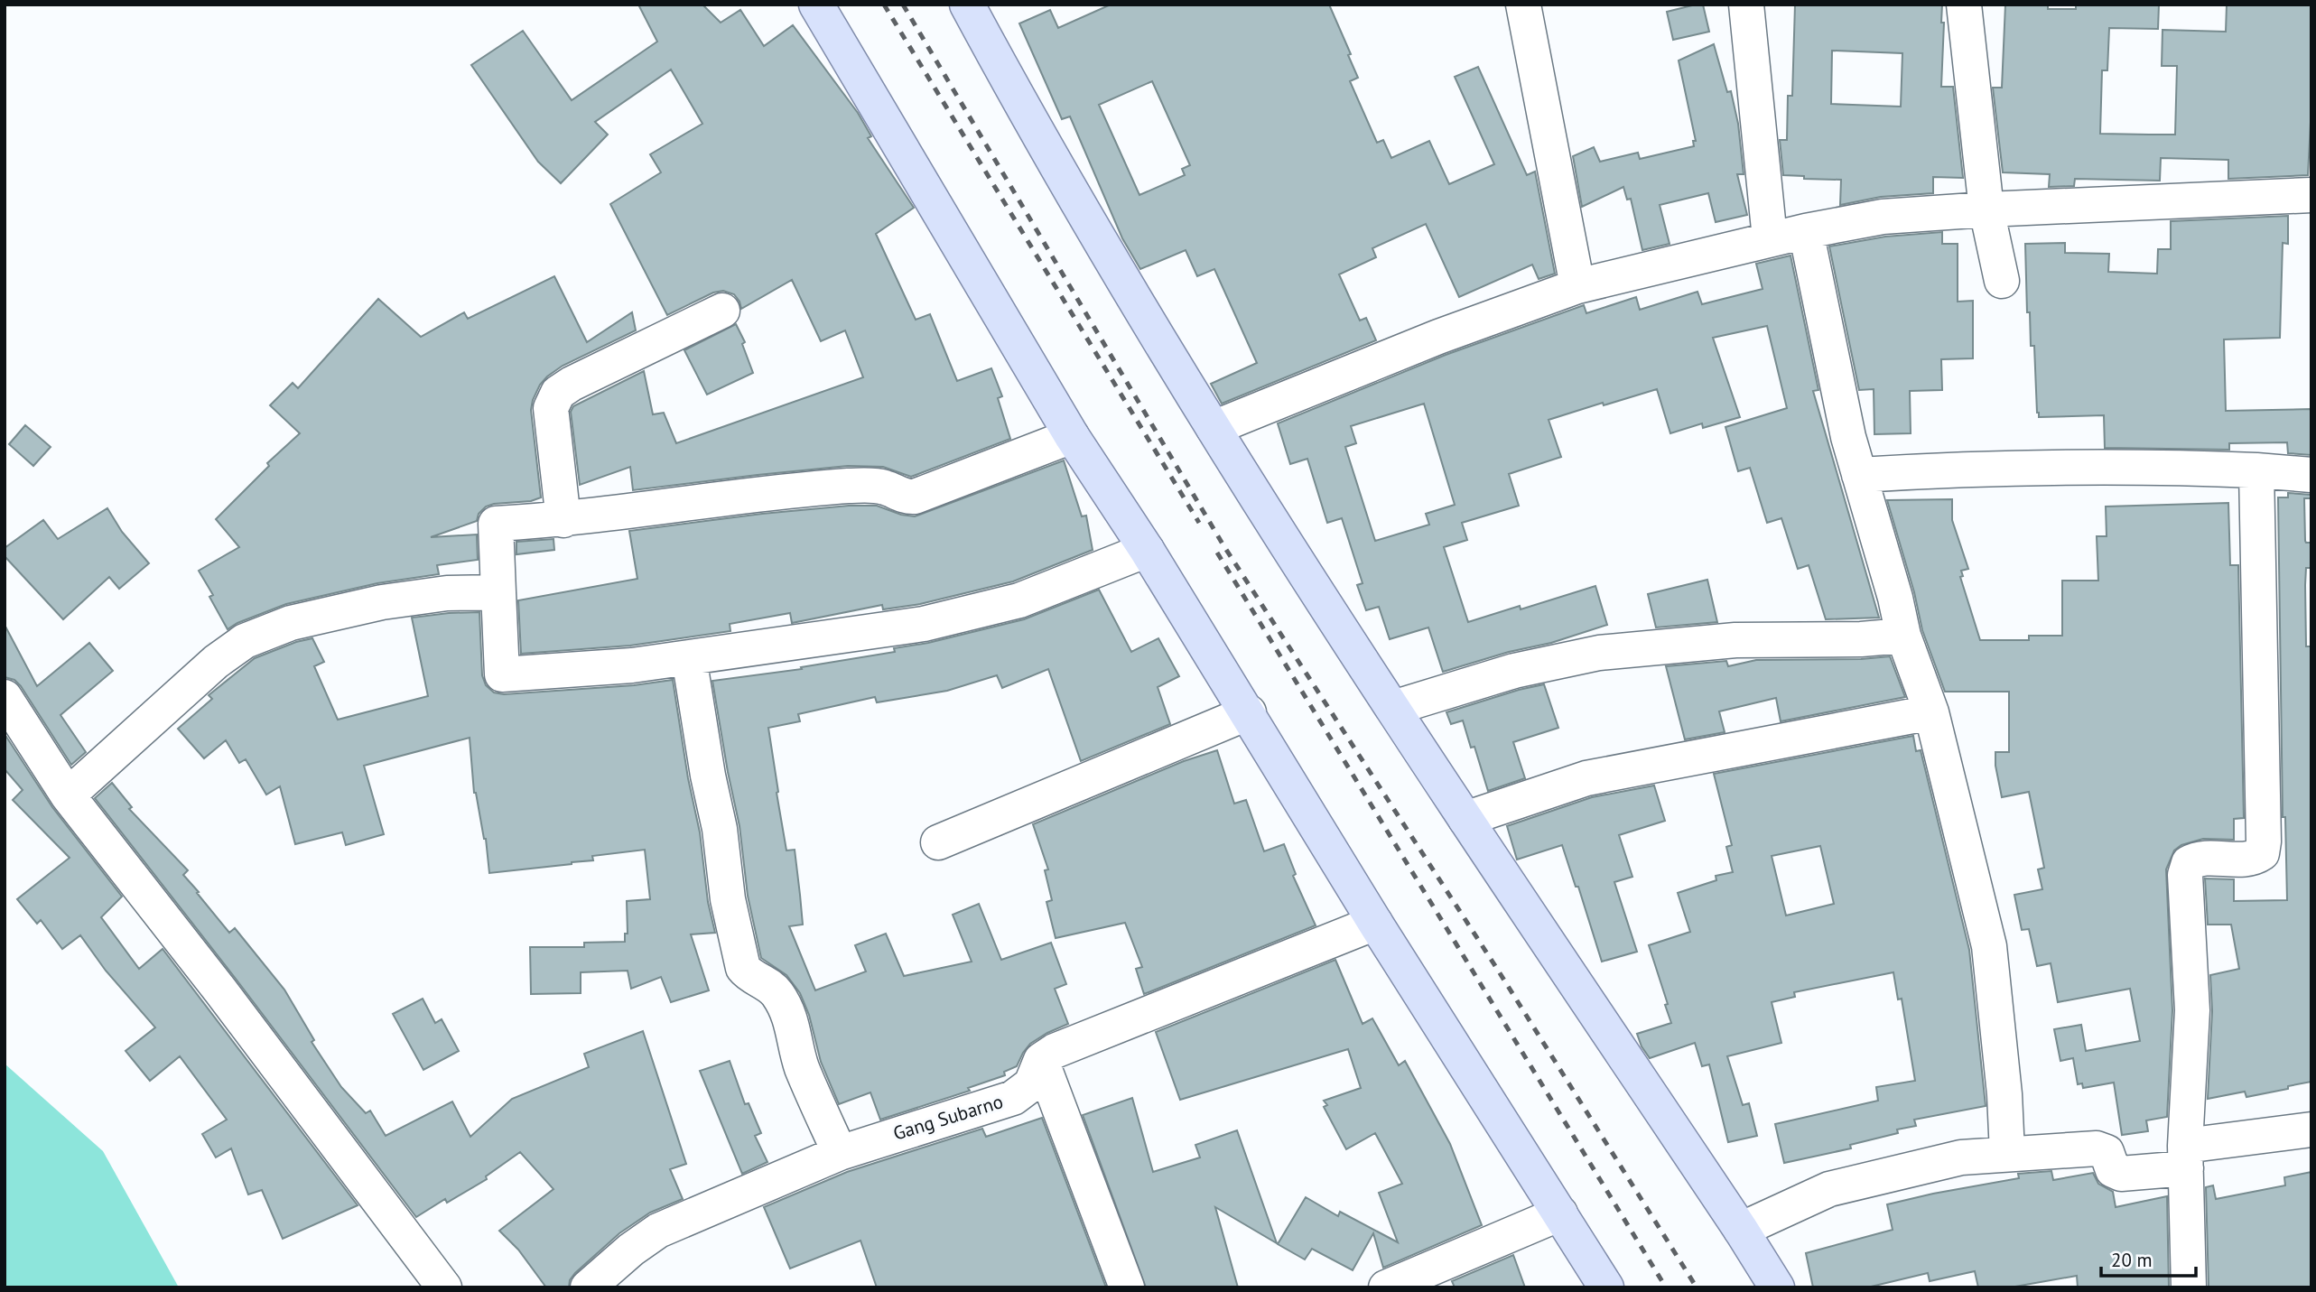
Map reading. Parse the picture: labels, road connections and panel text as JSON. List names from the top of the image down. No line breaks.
{"streets":{"street":["Gang Subarno"]},"scale_bar":"20 m"}
